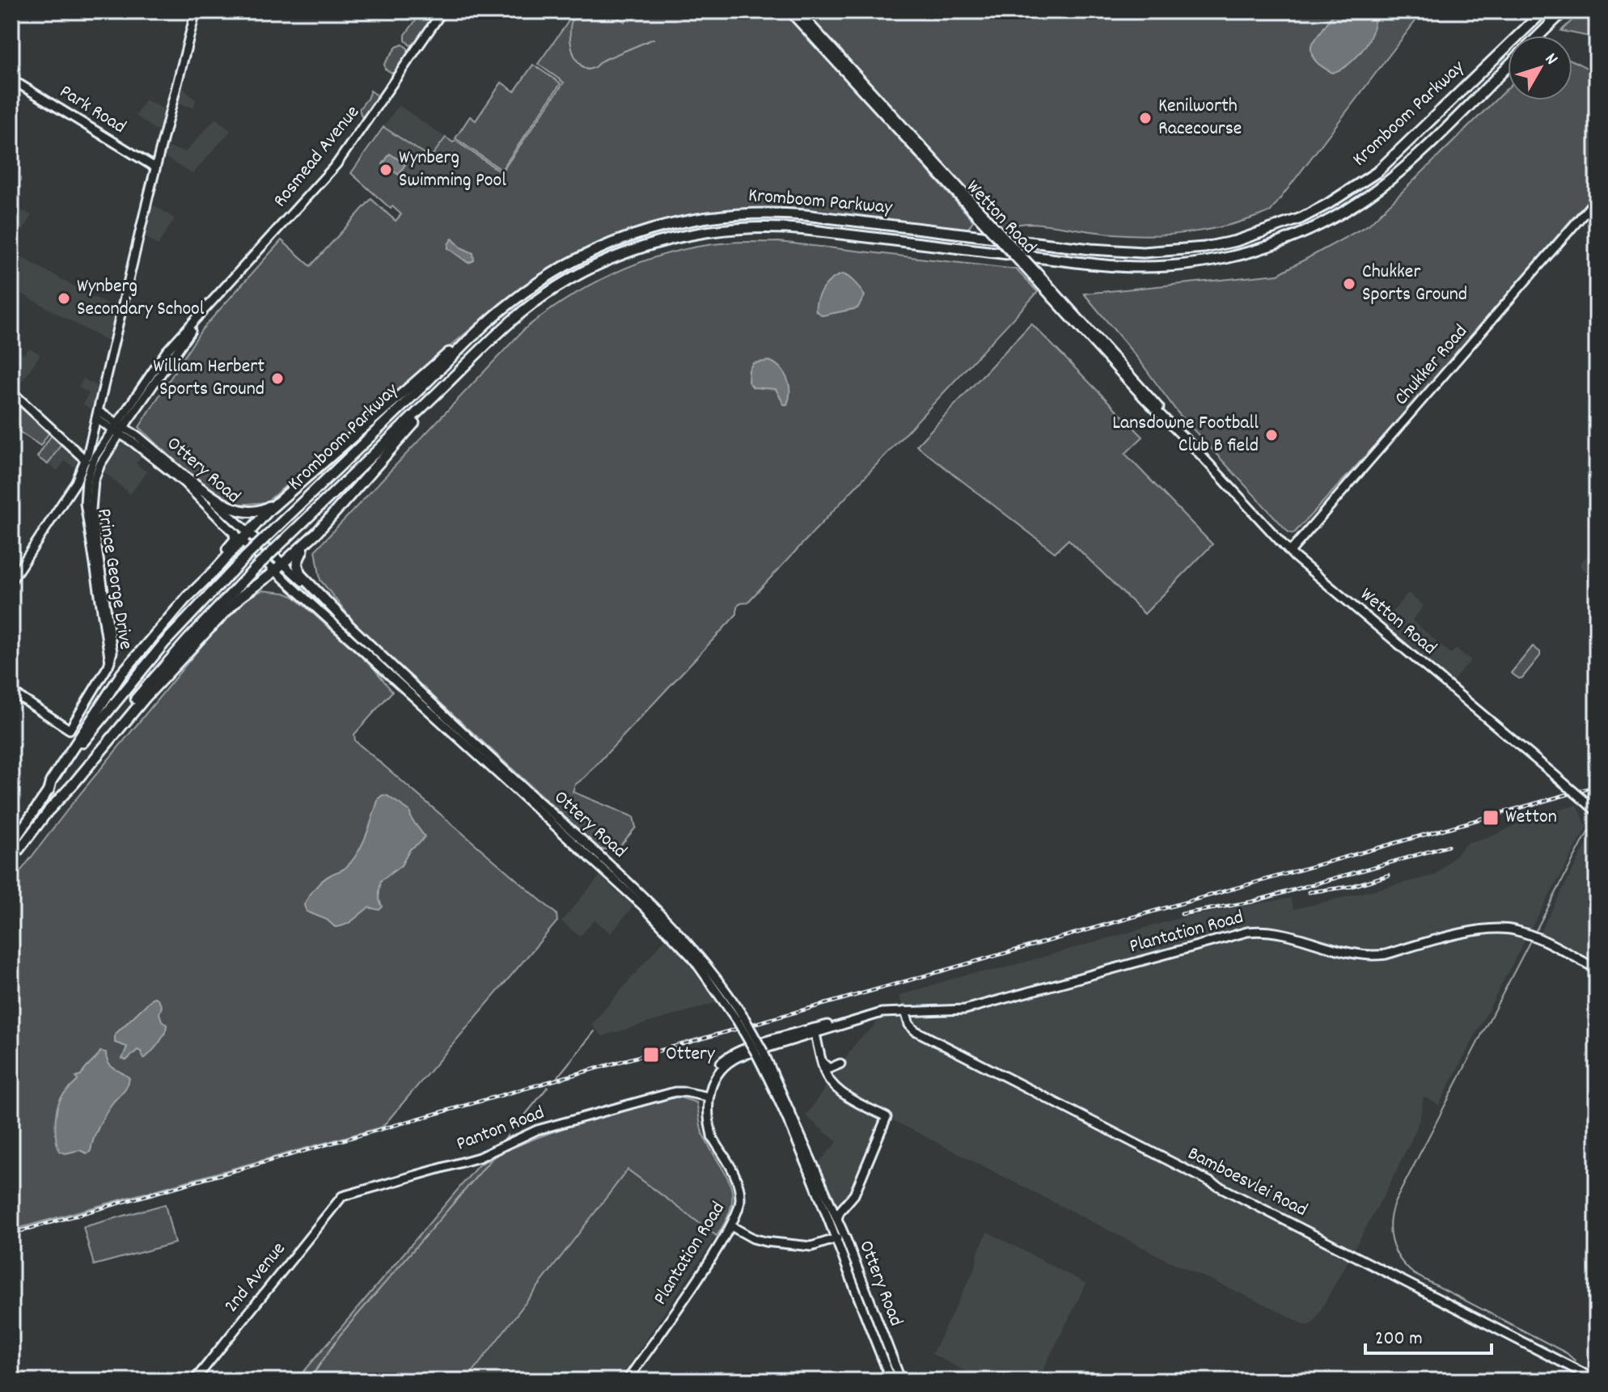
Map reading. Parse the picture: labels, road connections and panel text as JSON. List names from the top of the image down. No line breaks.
{"streets":{"highway":["Kromboom Parkway"],"street":["Park Road","Rosmead Avenue","Wetton Road","Chukker Road","Ottery Road","Prince George Drive","Plantation Road","Panton Road","Bamboesvlei Road","2nd Avenue"]},"crossings":[["Rosmead Avenue","Ottery Road"],["Rosmead Avenue","Prince George Drive"],["Wetton Road","Chukker Road"],["Ottery Road","Prince George Drive"],["Plantation Road","Panton Road"],["Plantation Road","Bamboesvlei Road"],["Panton Road","2nd Avenue"]],"places":{"other":["Kenilworth Racecourse","Wynberg Swimming Pool","Chukker Sports Ground","Wynberg Secondary School","William Herbert Sports Ground","Lansdowne Football Club B field"],"transit":["Wetton","Ottery"]},"scale_bar":"200 m","north":"top right"}
